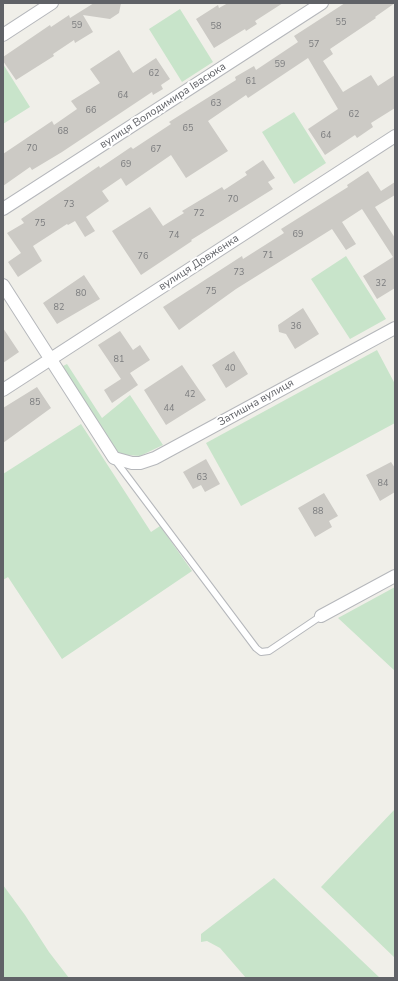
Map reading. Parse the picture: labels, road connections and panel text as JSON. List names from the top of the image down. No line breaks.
{"streets":{"street":["вулиця Володимира Івасюка","вулиця Довженка","Затишна вулиця"]},"house_numbers":["55","59","58","57","59","62","61","64","63","66","62","65","68","64","70","67","69","70","73","72","75","69","74","71","76","73","32","75","80","82","36","81","40","42","85","44","63","84","88"]}
